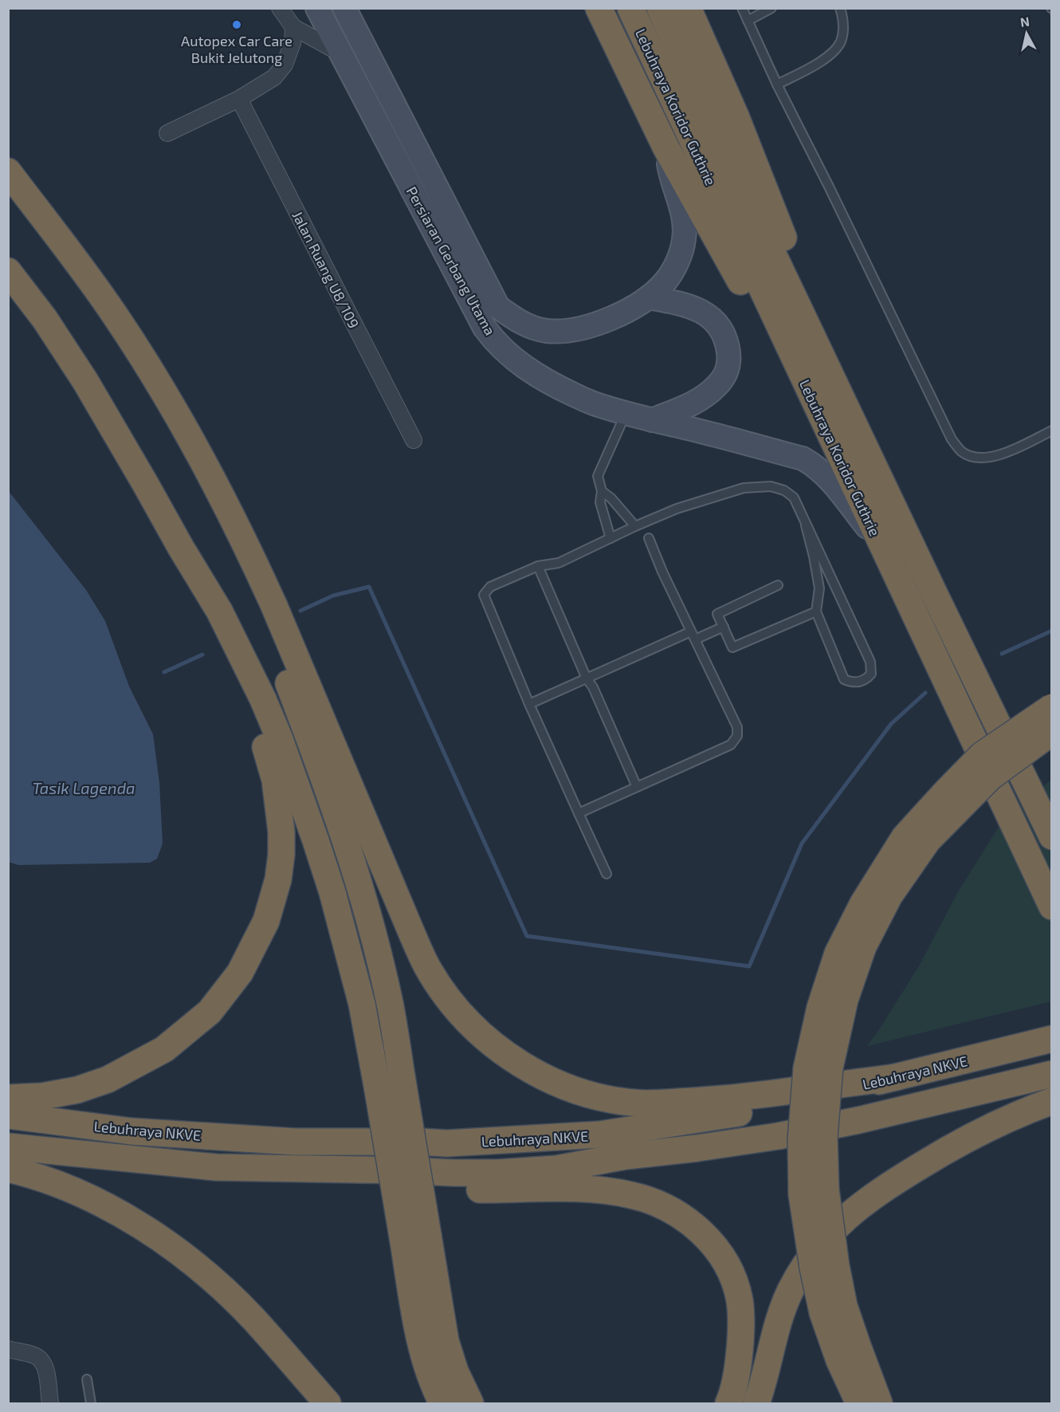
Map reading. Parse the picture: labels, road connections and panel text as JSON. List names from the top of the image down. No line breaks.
{"streets":{"highway":["Lebuhraya Koridor Guthrie","Lebuhraya NKVE"],"main road":["Persiaran Gerbang Utama"],"street":["Jalan Ruang U8/109"]},"crossings":[["Lebuhraya Koridor Guthrie","Persiaran Gerbang Utama"]],"water":["Tasik Lagenda"],"places":["Autopex Car Care Bukit Jelutong"],"north":"top"}
